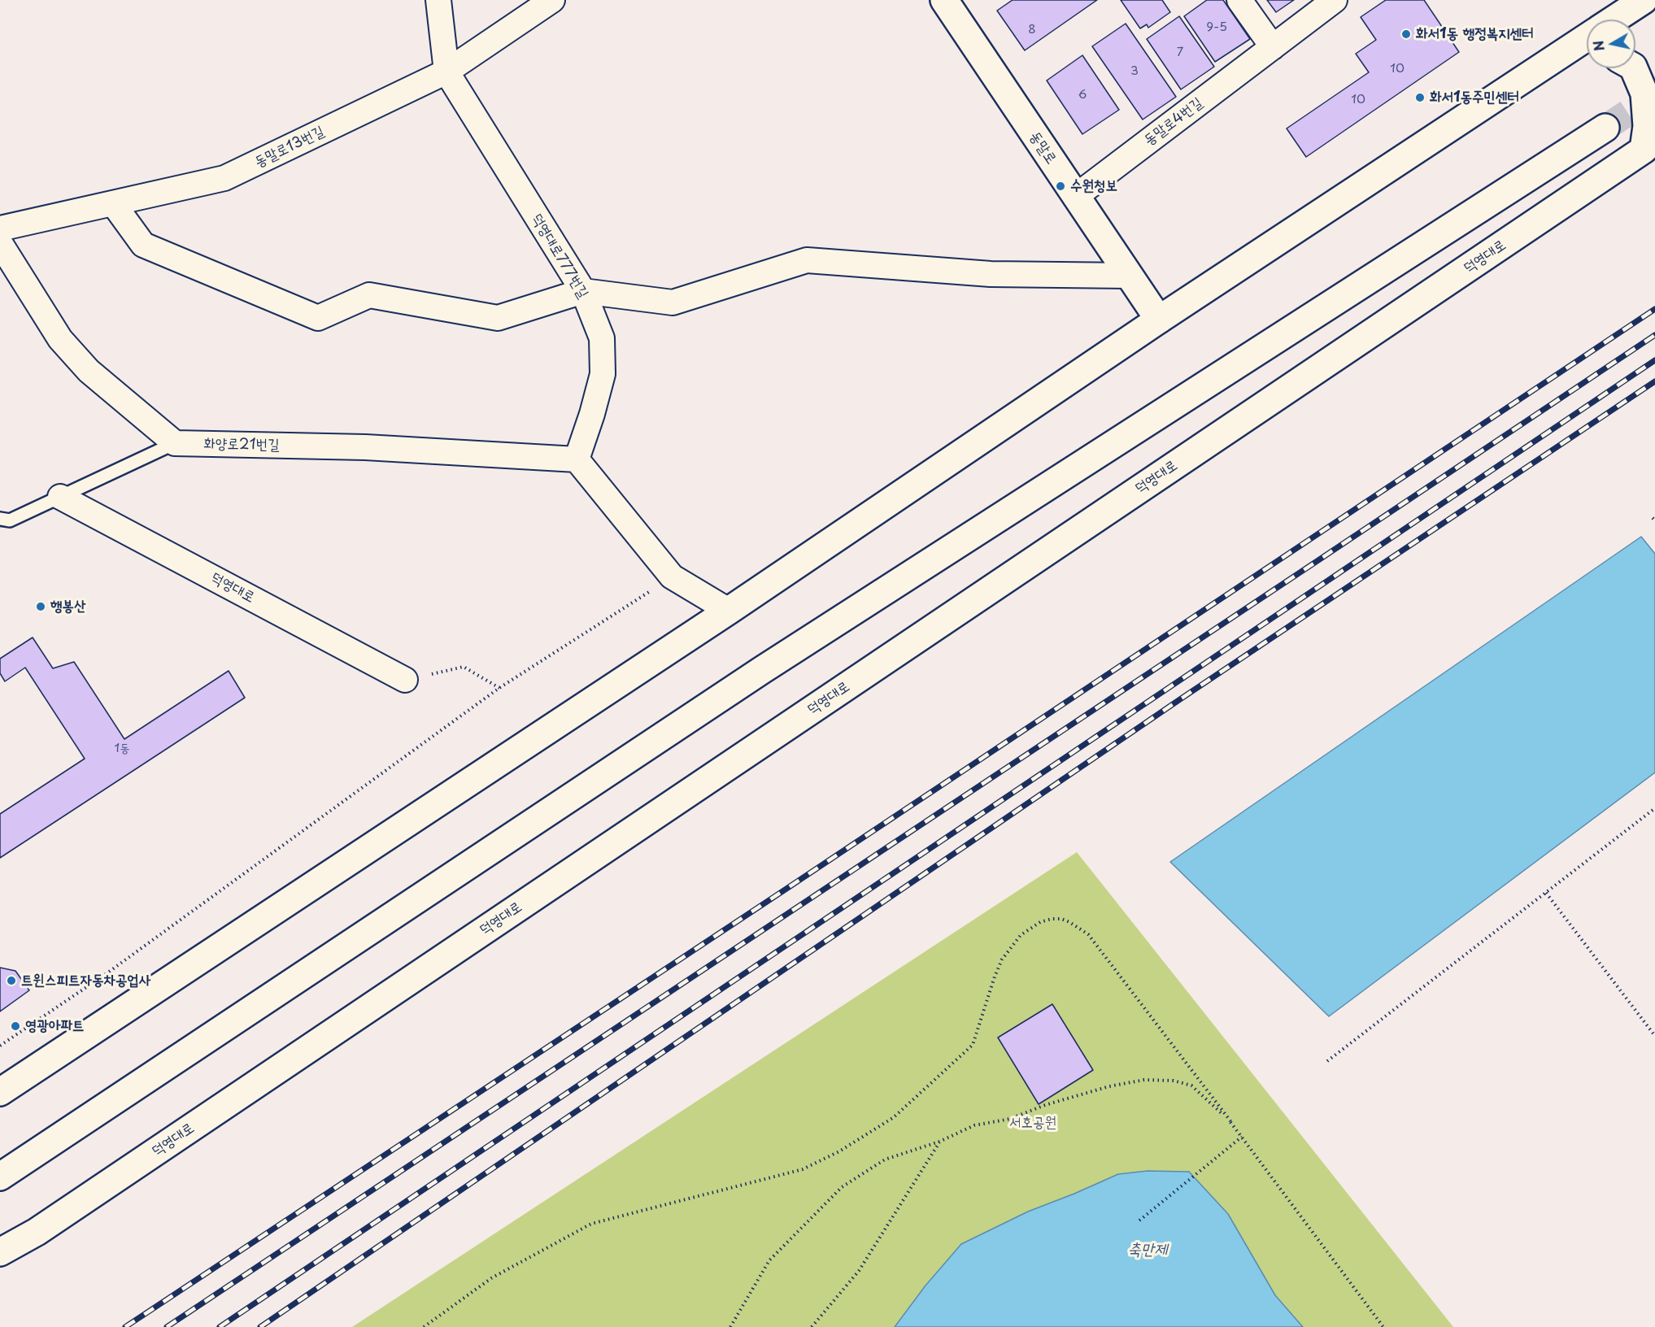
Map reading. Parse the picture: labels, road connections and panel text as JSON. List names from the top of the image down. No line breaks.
{"streets":{"main road":["동말로","덕영대로"],"street":["동말로4번길","동말로13번길","덕영대로777번길","화양로21번길"]},"crossings":[["동말로4번길","동말로"],["동말로13번길","덕영대로777번길"],["덕영대로777번길","화양로21번길"]],"water":["축만제"],"parks":["서호공원"],"places":["화서1동 행정복지센터","화서1동주민센터","수원청보","행봉산","트윈스피트자동차공업사","영광아파트"],"house_numbers":["9-5","8","7","10","3","6","10","1동"],"north":"left"}
